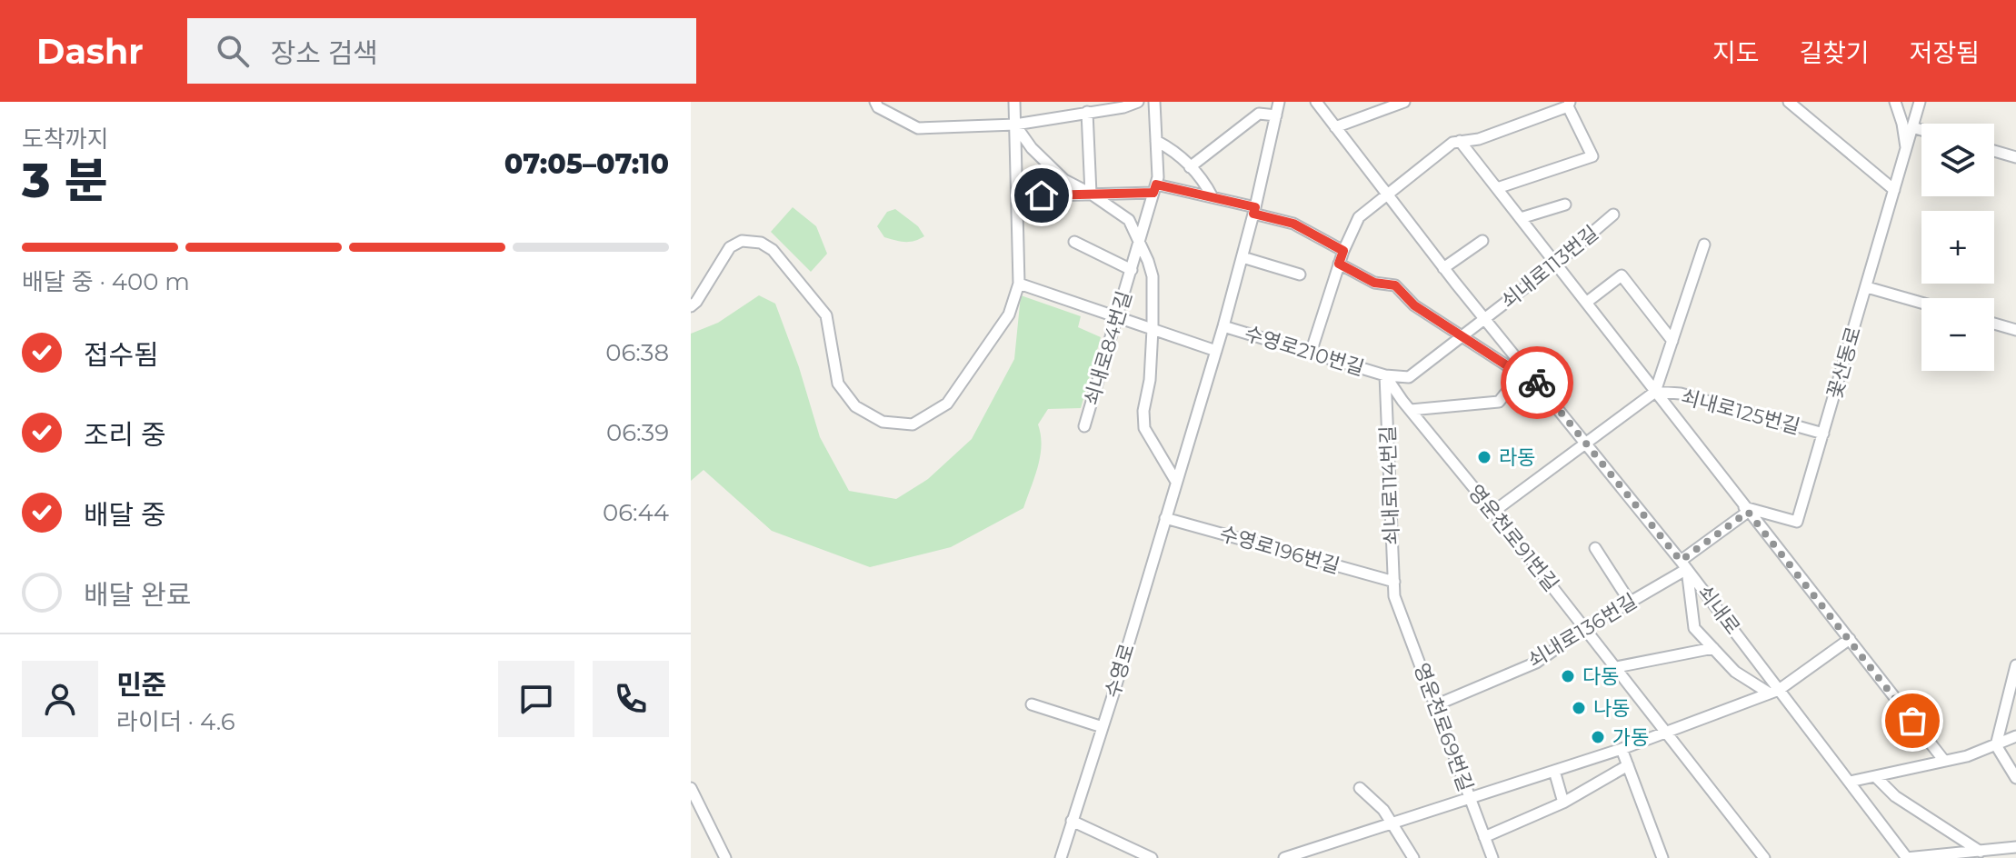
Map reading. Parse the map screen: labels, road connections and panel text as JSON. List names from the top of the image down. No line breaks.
{"streets":{"street":["쇠내로113번길","쇠내로84번길","수영로210번길","꽃산동로","쇠내로125번길","쇠내로114번길","영운천로91번길","수영로196번길","쇠내로","쇠내로136번길","수영로","영운천로69번길"]},"crossings":[["쇠내로113번길","수영로210번길"],["쇠내로113번길","쇠내로114번길"],["쇠내로113번길","영운천로91번길"],["쇠내로113번길","쇠내로"],["수영로210번길","쇠내로114번길"],["수영로210번길","영운천로91번길"],["수영로210번길","수영로"],["꽃산동로","쇠내로125번길"],["꽃산동로","쇠내로136번길"],["쇠내로125번길","영운천로91번길"],["쇠내로125번길","쇠내로"],["쇠내로114번길","영운천로91번길"],["쇠내로114번길","수영로196번길"],["쇠내로114번길","영운천로69번길"],["영운천로91번길","쇠내로136번길"],["수영로196번길","수영로"],["쇠내로","쇠내로136번길"],["쇠내로136번길","영운천로69번길"]],"places":["라동","다동","나동","가동"],"page":{"header":"Dashr","search":"장소 검색","nav":["지도","길찾기","저장됨"],"heading":["3 분","도착까지","07:05–07:10"],"panel":["민준","라이더 · 4.6"],"map_buttons":["+","−"],"bar":"배달 중 · 400 m","list":[["접수됨","06:38"],["조리 중","06:39"],["배달 중","06:44"],"배달 완료"]}}
